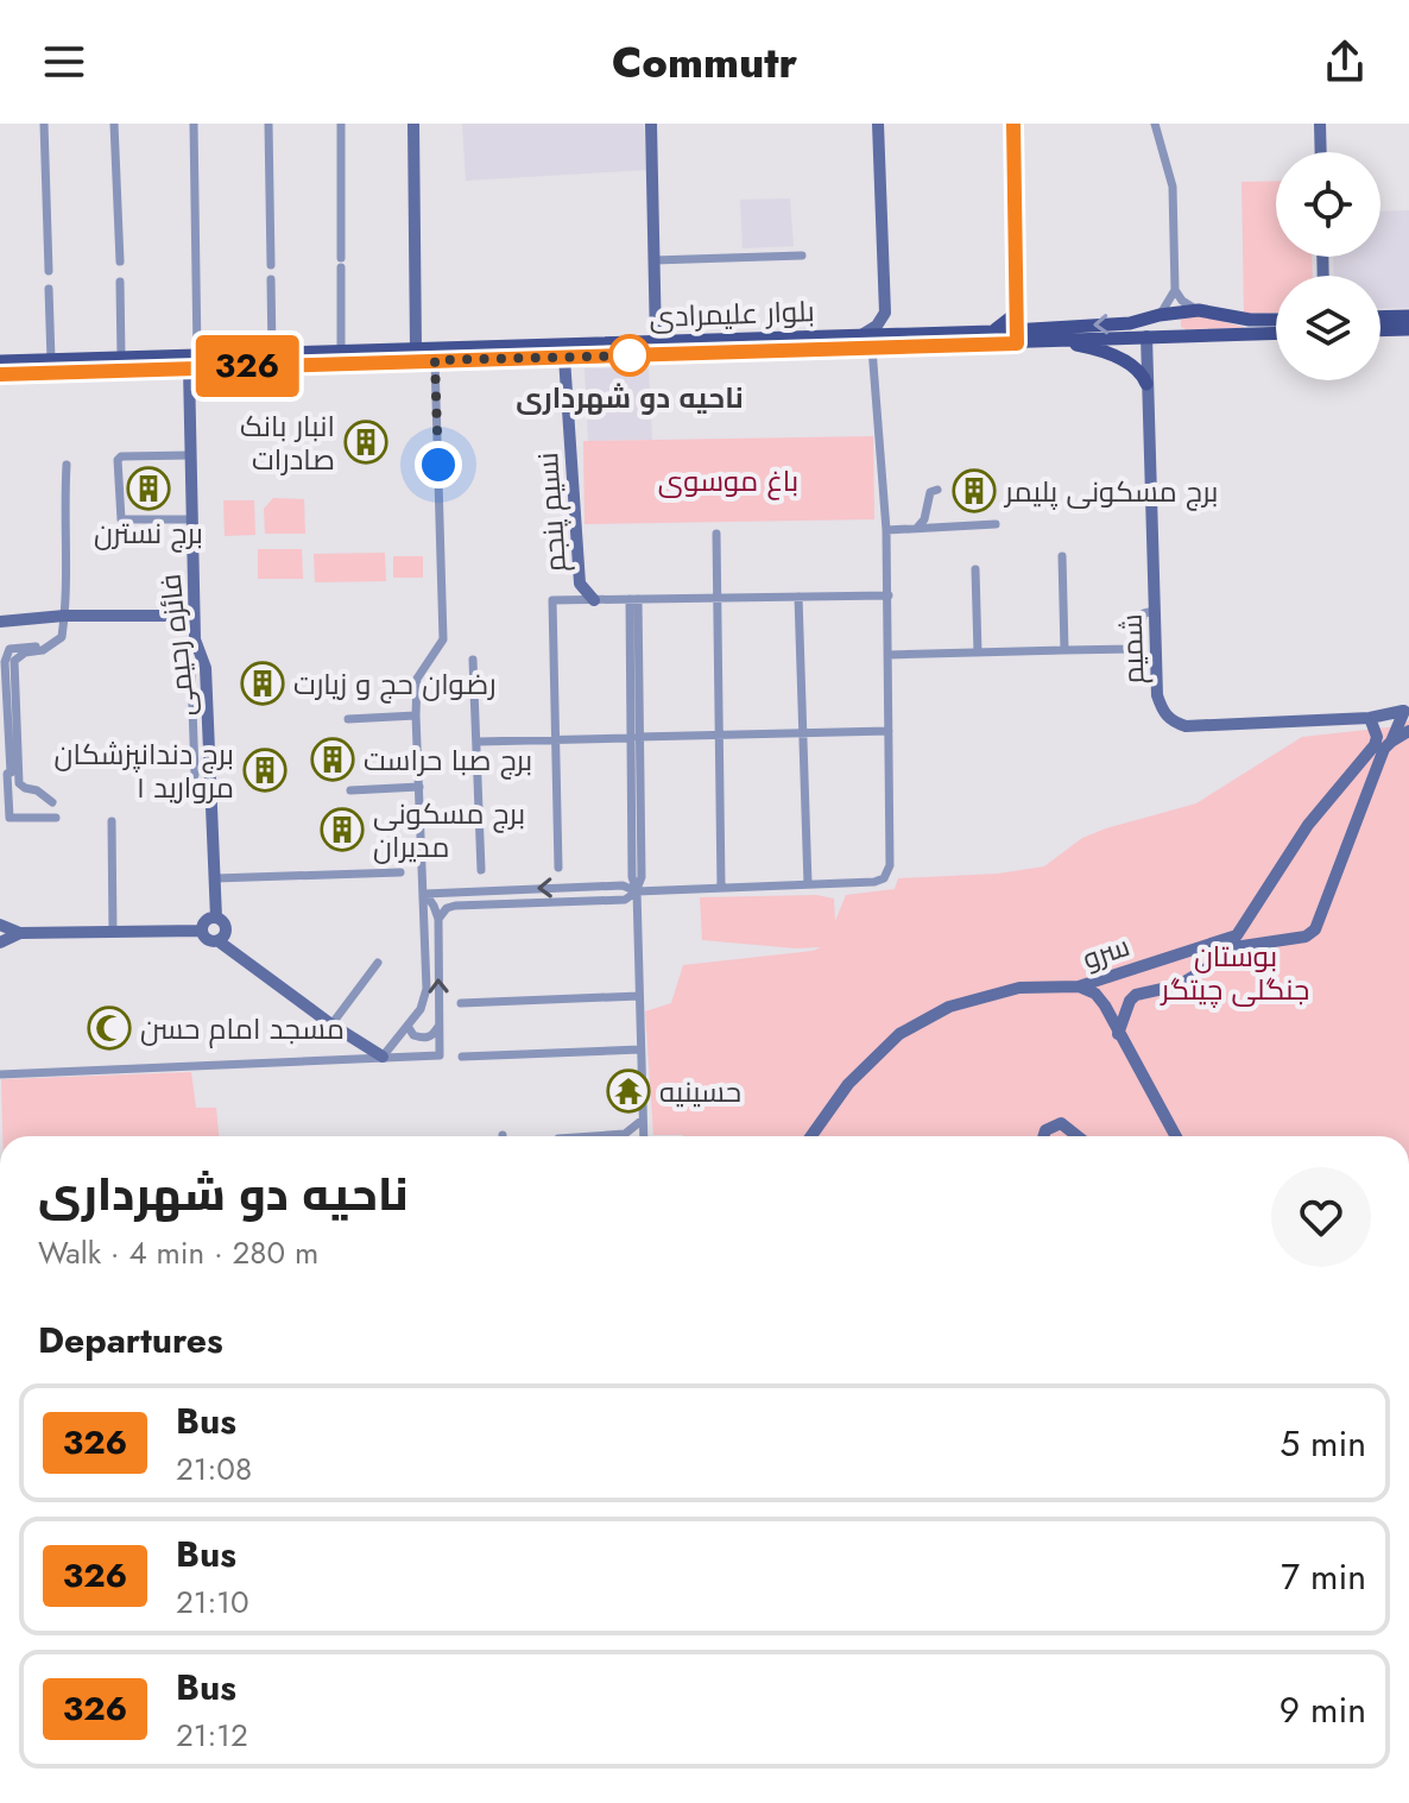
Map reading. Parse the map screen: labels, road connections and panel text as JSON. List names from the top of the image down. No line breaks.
{"streets":{"main road":["بلوار علیمرادی"],"street":["نسیم پنجم","فائزه رحیمی","شمیم","سرو"]},"crossings":[["بلوار علیمرادی","نسیم پنجم"],["بلوار علیمرادی","فائزه رحیمی"],["بلوار علیمرادی","شمیم"]],"parks":["باغ موسوی","بوستان جنگلی چیتگر"],"places":{"other":["ناحیه دو شهرداری"],"building":["انبار بانک صادرات","برج نسترن","برج مسکونی پلیمر","رضوان حج و زیارت","برج صبا حراست","برج دندانپزشکان مروارید ۱","برج مسکونی مدیران"],"mosque":["مسجد امام حسن"],"temple":["حسینیه"]},"lines":["bus line 326"],"page":{"header":"Commutr","on_map":"326","heading":[["ناحیه دو شهرداری","Walk · 4 min · 280 m"],"Departures"],"list":[{"mark":"326","name":"Bus","note":"21:08","value":"5 min"},{"mark":"326","name":"Bus","note":"21:10","value":"7 min"},{"mark":"326","name":"Bus","note":"21:12","value":"9 min"}]}}
